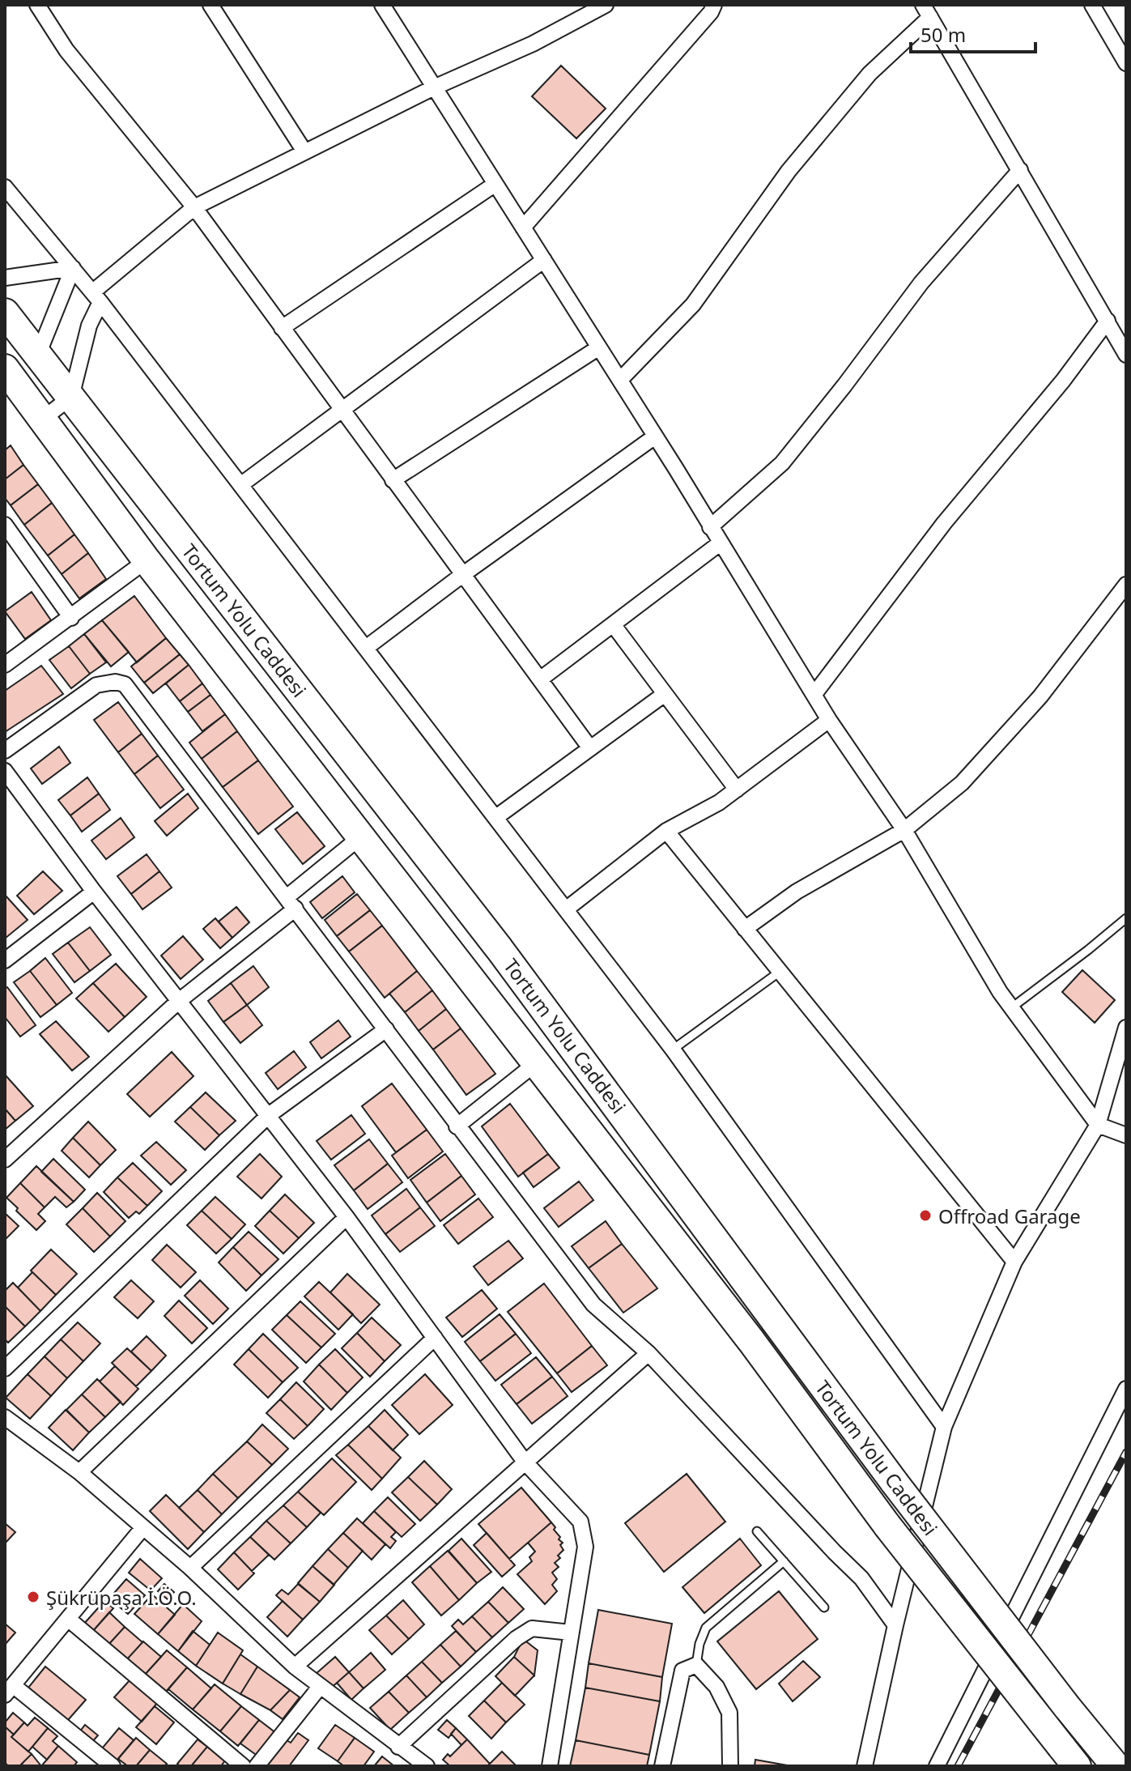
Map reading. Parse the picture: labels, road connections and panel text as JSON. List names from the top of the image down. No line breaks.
{"streets":{"highway":["Tortum Yolu Caddesi"]},"places":["Offroad Garage","Şükrüpaşa İ.Ö.O."],"scale_bar":"50 m"}
